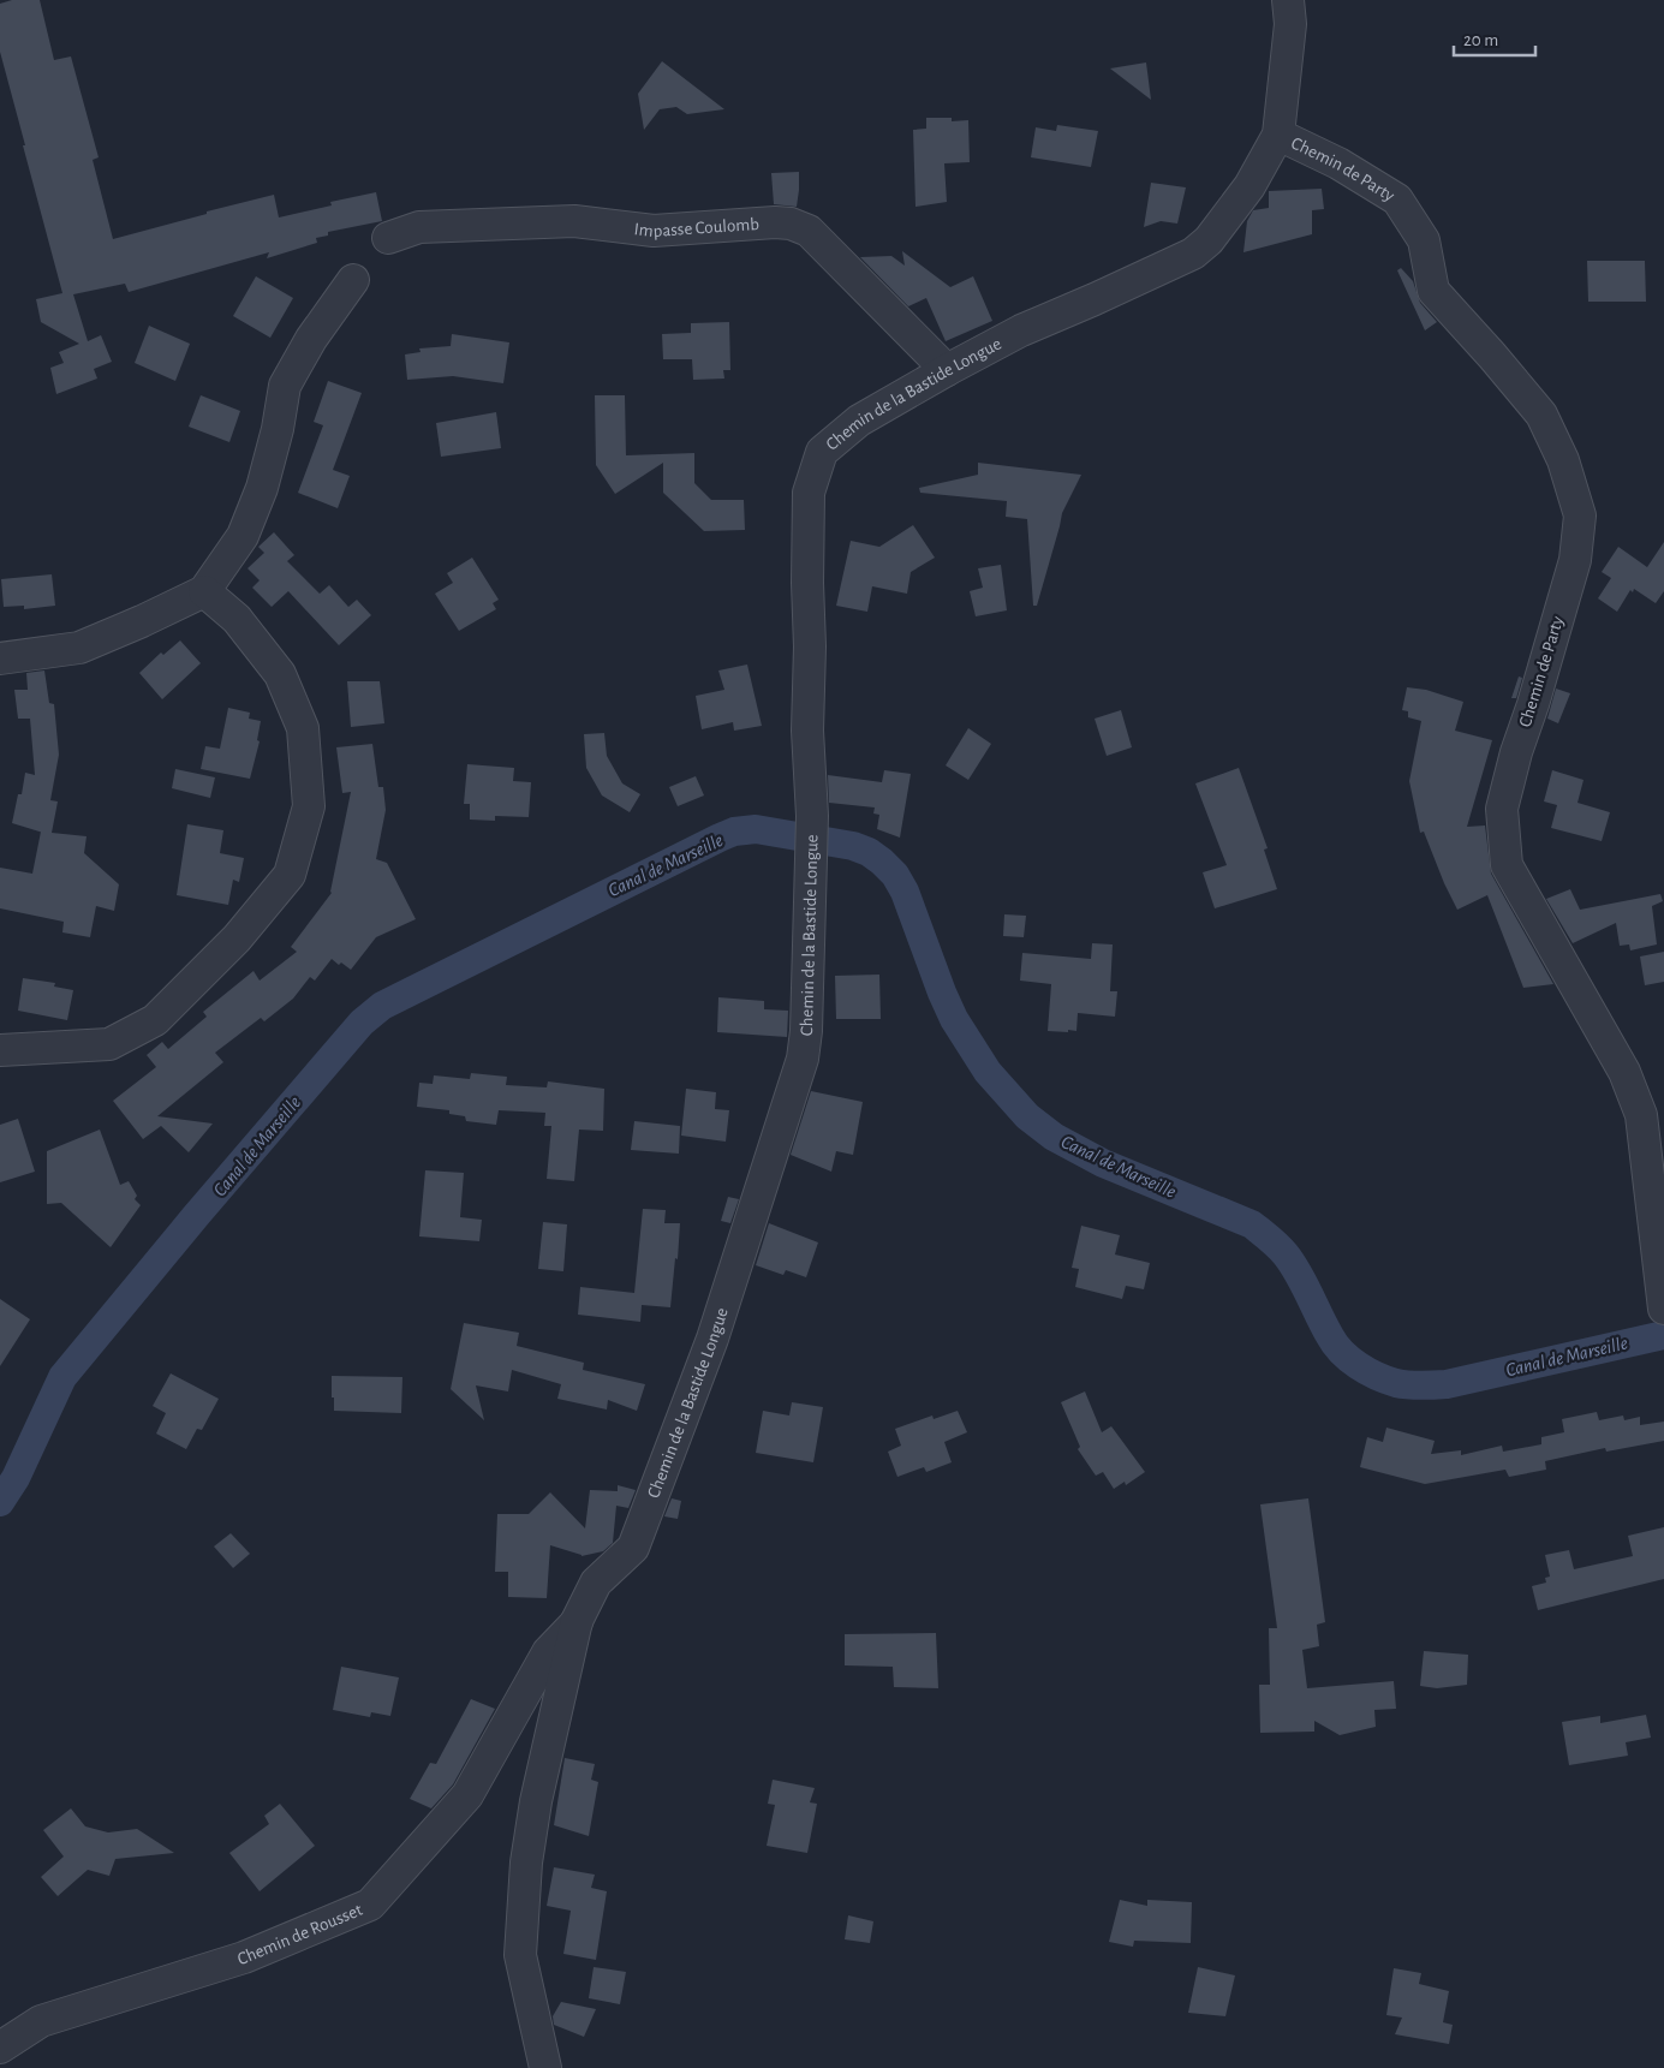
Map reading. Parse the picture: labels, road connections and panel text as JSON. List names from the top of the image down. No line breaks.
{"streets":{"street":["Chemin de Party","Impasse Coulomb","Chemin de la Bastide Longue","Chemin de Rousset"]},"crossings":[["Chemin de Party","Chemin de la Bastide Longue"],["Impasse Coulomb","Chemin de la Bastide Longue"],["Chemin de la Bastide Longue","Chemin de Rousset"]],"water":["Canal de Marseille"],"scale_bar":"20 m"}
